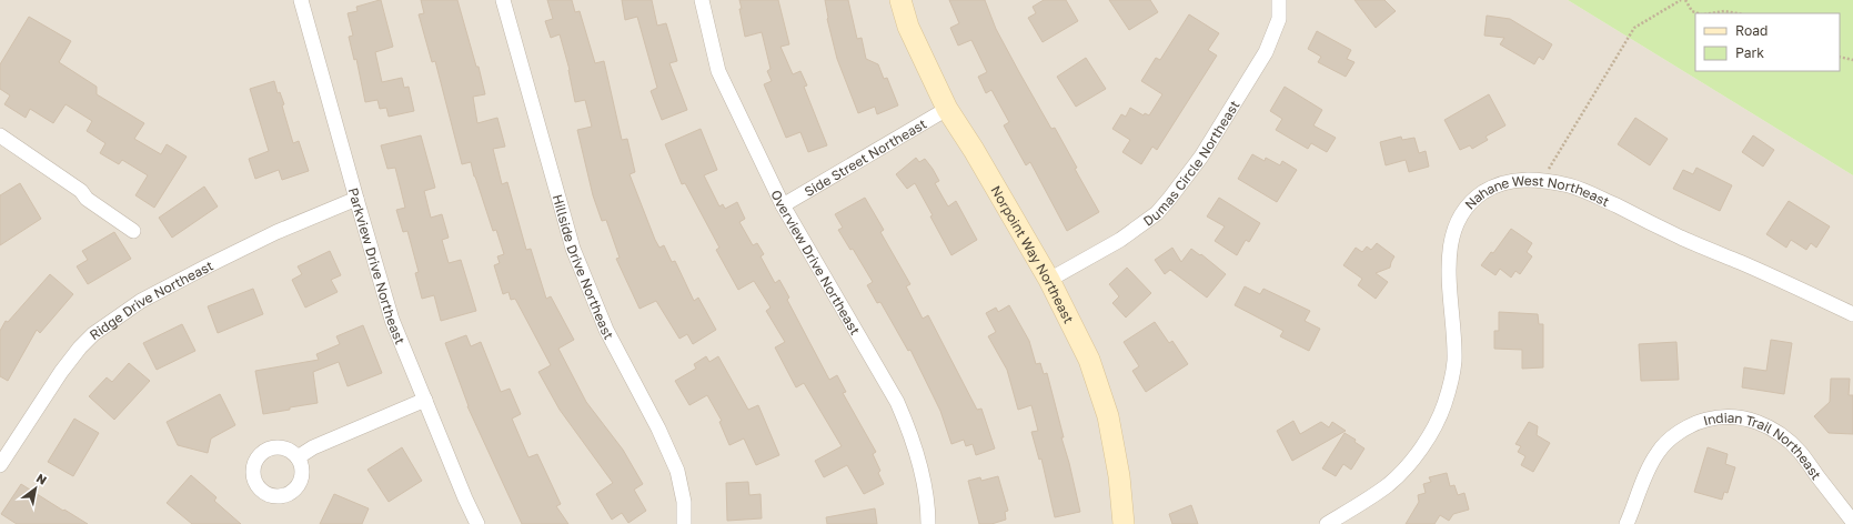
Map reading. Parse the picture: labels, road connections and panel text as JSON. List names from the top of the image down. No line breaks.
{"streets":{"street":["Side Street Northeast","Dumas Circle Northeast","Nahane West Northeast","Norpoint Way Northeast","Overview Drive Northeast","Parkview Drive Northeast","Hillside Drive Northeast","Ridge Drive Northeast","Indian Trail Northeast"]},"crossings":[["Side Street Northeast","Norpoint Way Northeast"],["Side Street Northeast","Overview Drive Northeast"],["Dumas Circle Northeast","Norpoint Way Northeast"],["Parkview Drive Northeast","Ridge Drive Northeast"]],"legend":["Road","Park"],"north":"top right"}
